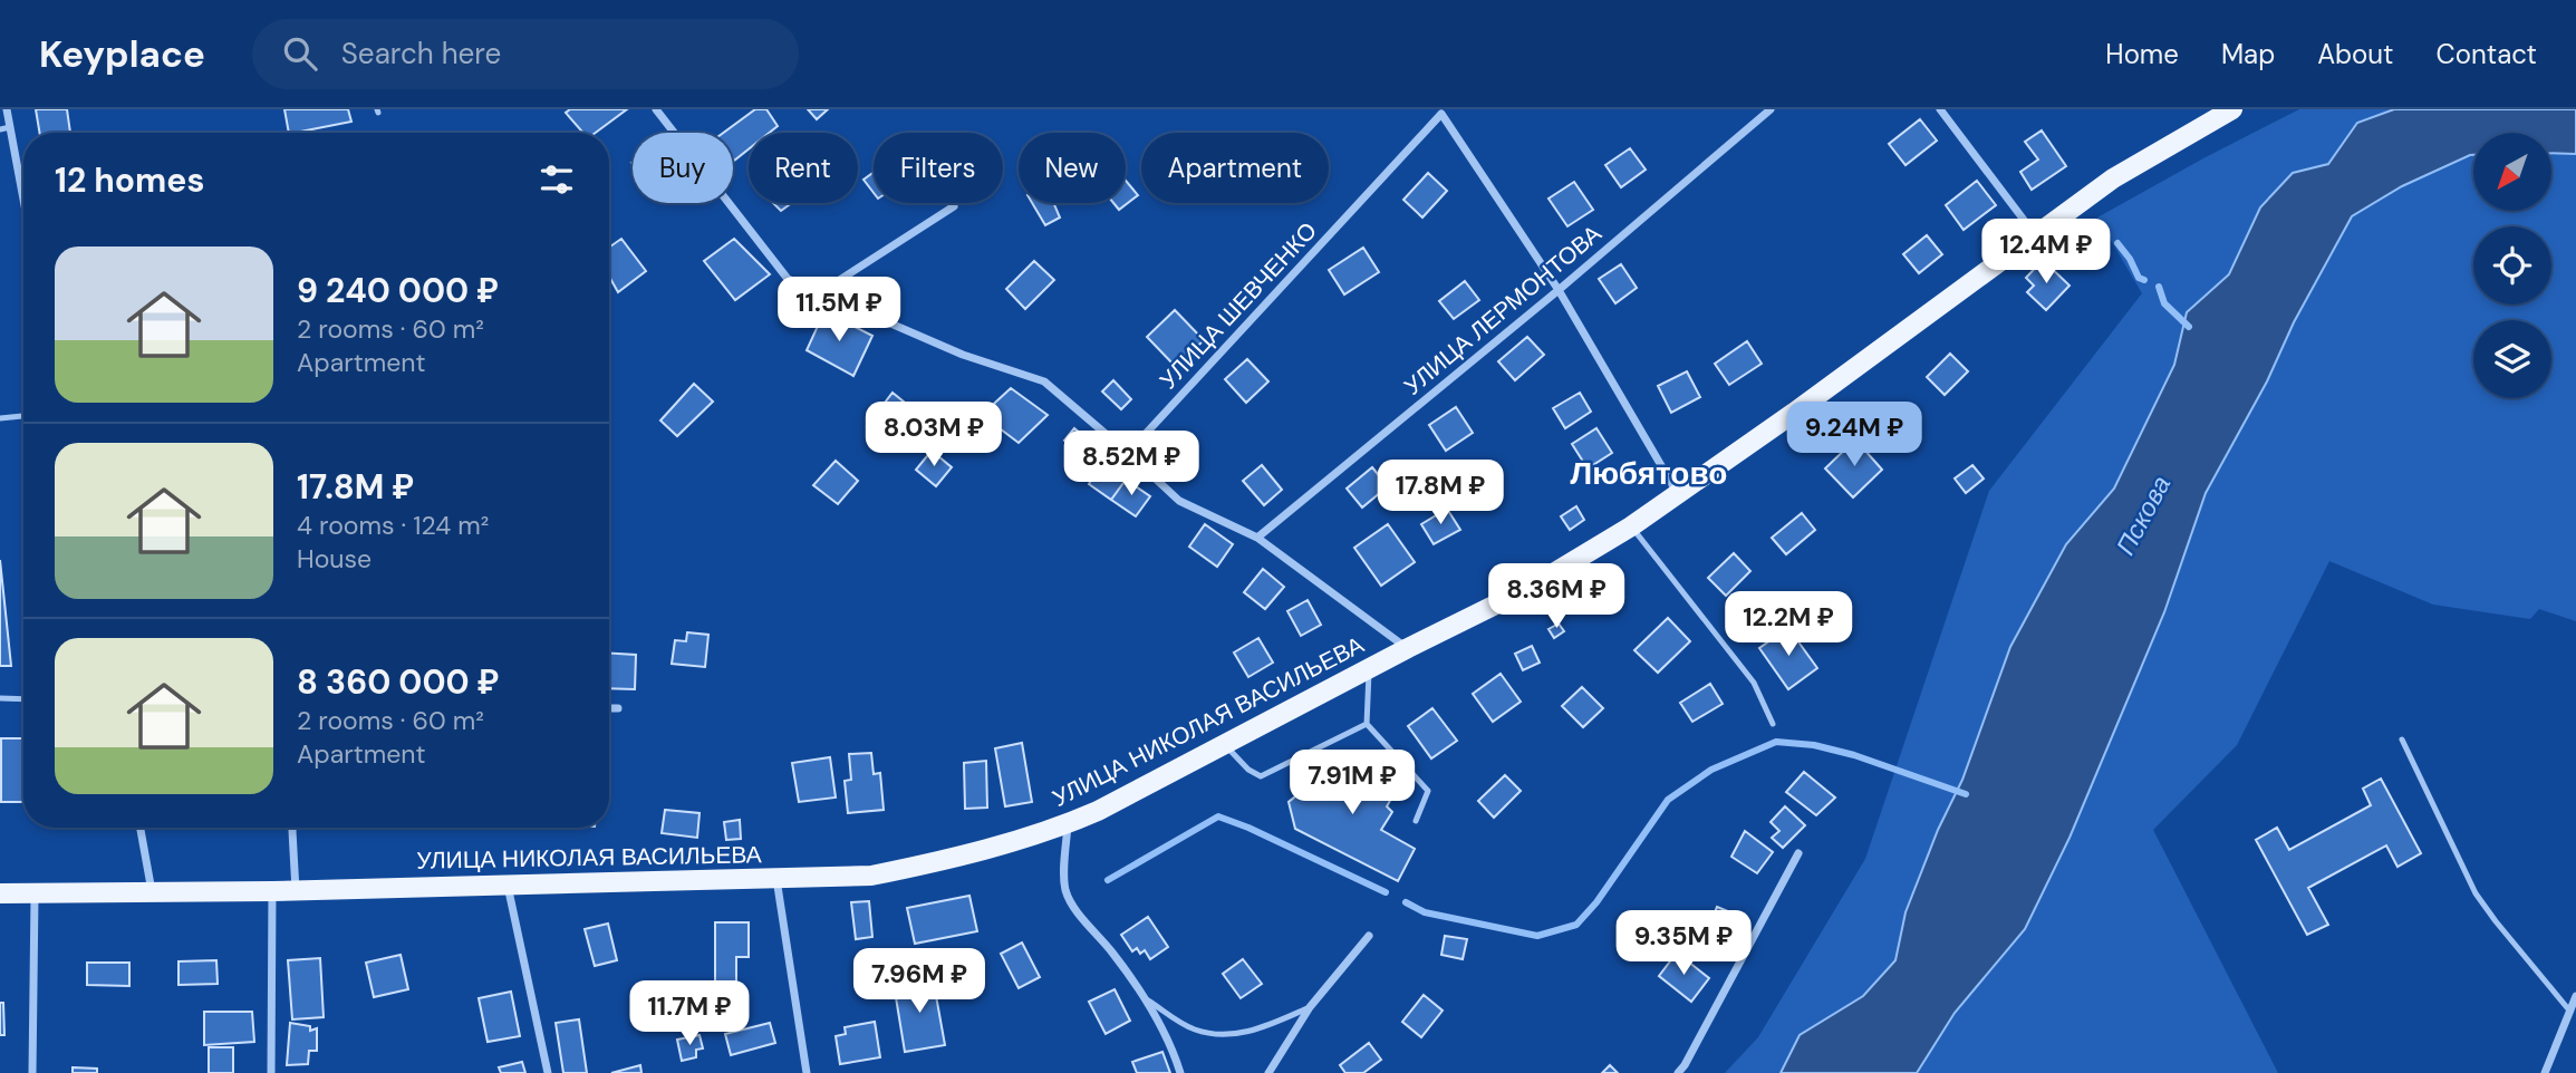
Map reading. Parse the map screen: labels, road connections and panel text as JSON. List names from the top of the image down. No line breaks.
{"streets":{"main road":["УЛИЦА НИКОЛАЯ ВАСИЛЬЕВА"],"street":["УЛИЦА ШЕВЧЕНКО","УЛИЦА ЛЕРМОНТОВА"]},"districts":["Любятово"],"water":["Пскова"],"north":"bottom left","page":{"header":"Keyplace","search":"Search here","nav":["Home","Map","About","Contact"],"chip":["Buy","Rent","Filters","New","Apartment"],"heading":"12 homes","price":["12.4M ₽","11.5M ₽","8.03M ₽","9.24M ₽","8.52M ₽","17.8M ₽","8.36M ₽","12.2M ₽","7.91M ₽","9.35M ₽","7.96M ₽","11.7M ₽"],"list":[{"name":"9 240 000 ₽","note":"2 rooms · 60 m² · Apartment"},{"name":"17.8M ₽","note":"4 rooms · 124 m² · House"},{"name":"8 360 000 ₽","note":"2 rooms · 60 m² · Apartment"}]}}
